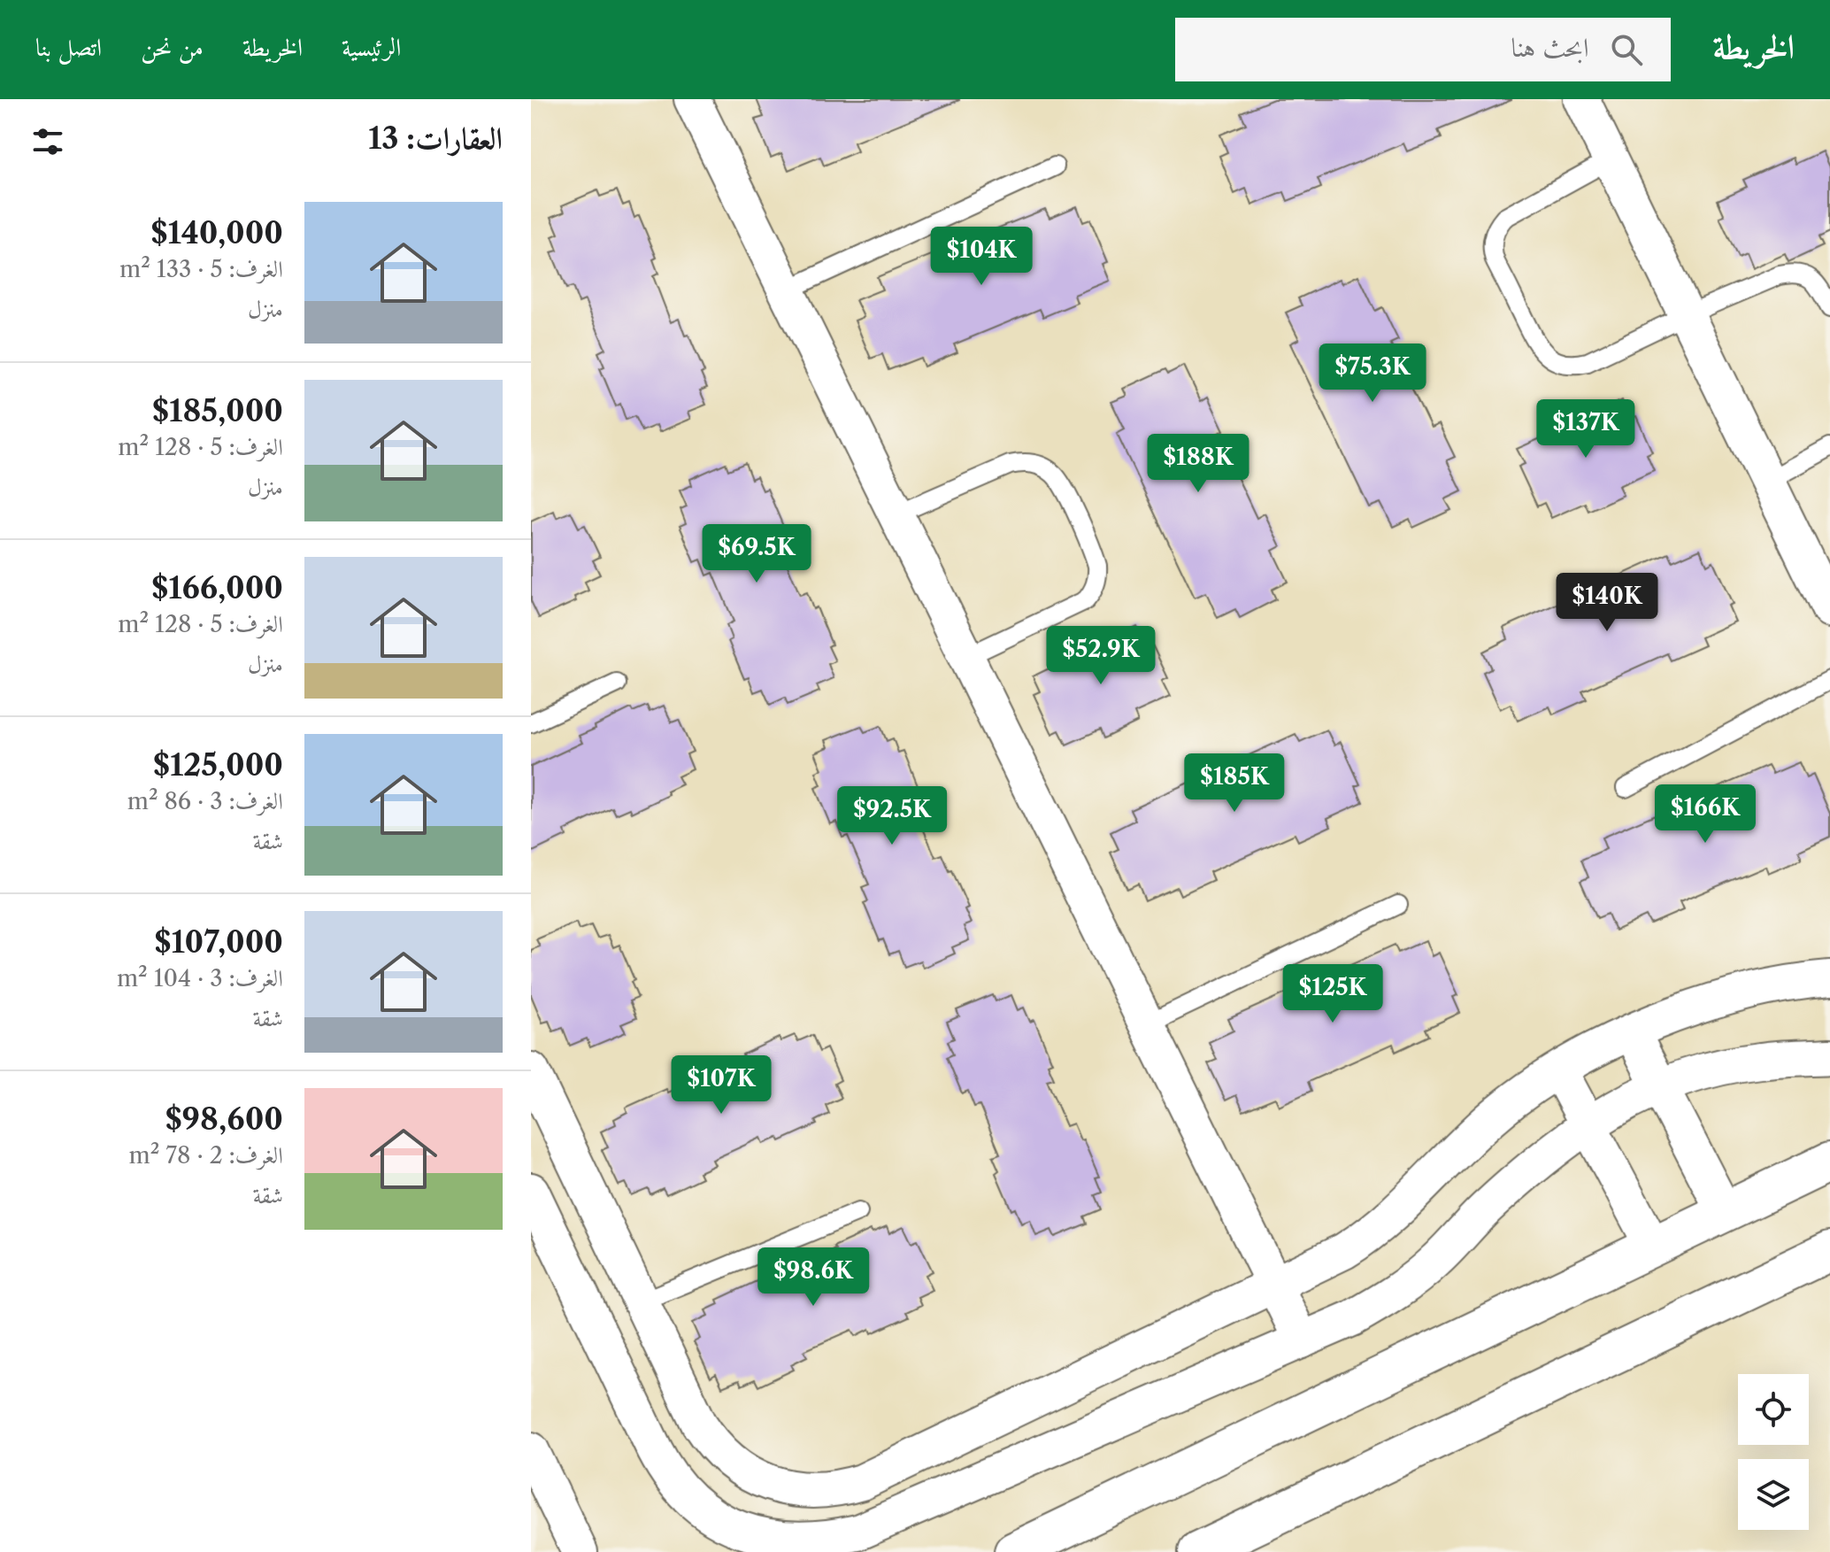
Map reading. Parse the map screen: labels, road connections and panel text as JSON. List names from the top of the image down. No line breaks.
{"page":{"header":"الخريطة","search":"ابحث هنا","nav":["الرئيسية","الخريطة","من نحن","اتصل بنا"],"heading":"العقارات: 13","list":[{"name":"$140,000","note":"الغرف: 5 · 133 m² · منزل"},{"name":"$185,000","note":"الغرف: 5 · 128 m² · منزل"},{"name":"$166,000","note":"الغرف: 5 · 128 m² · منزل"},{"name":"$125,000","note":"الغرف: 3 · 86 m² · شقة"},{"name":"$107,000","note":"الغرف: 3 · 104 m² · شقة"},{"name":"$98,600","note":"الغرف: 2 · 78 m² · شقة"}],"price":["$104K","$75.3K","$137K","$188K","$69.5K","$140K","$52.9K","$185K","$166K","$92.5K","$125K","$107K","$98.6K"]}}
